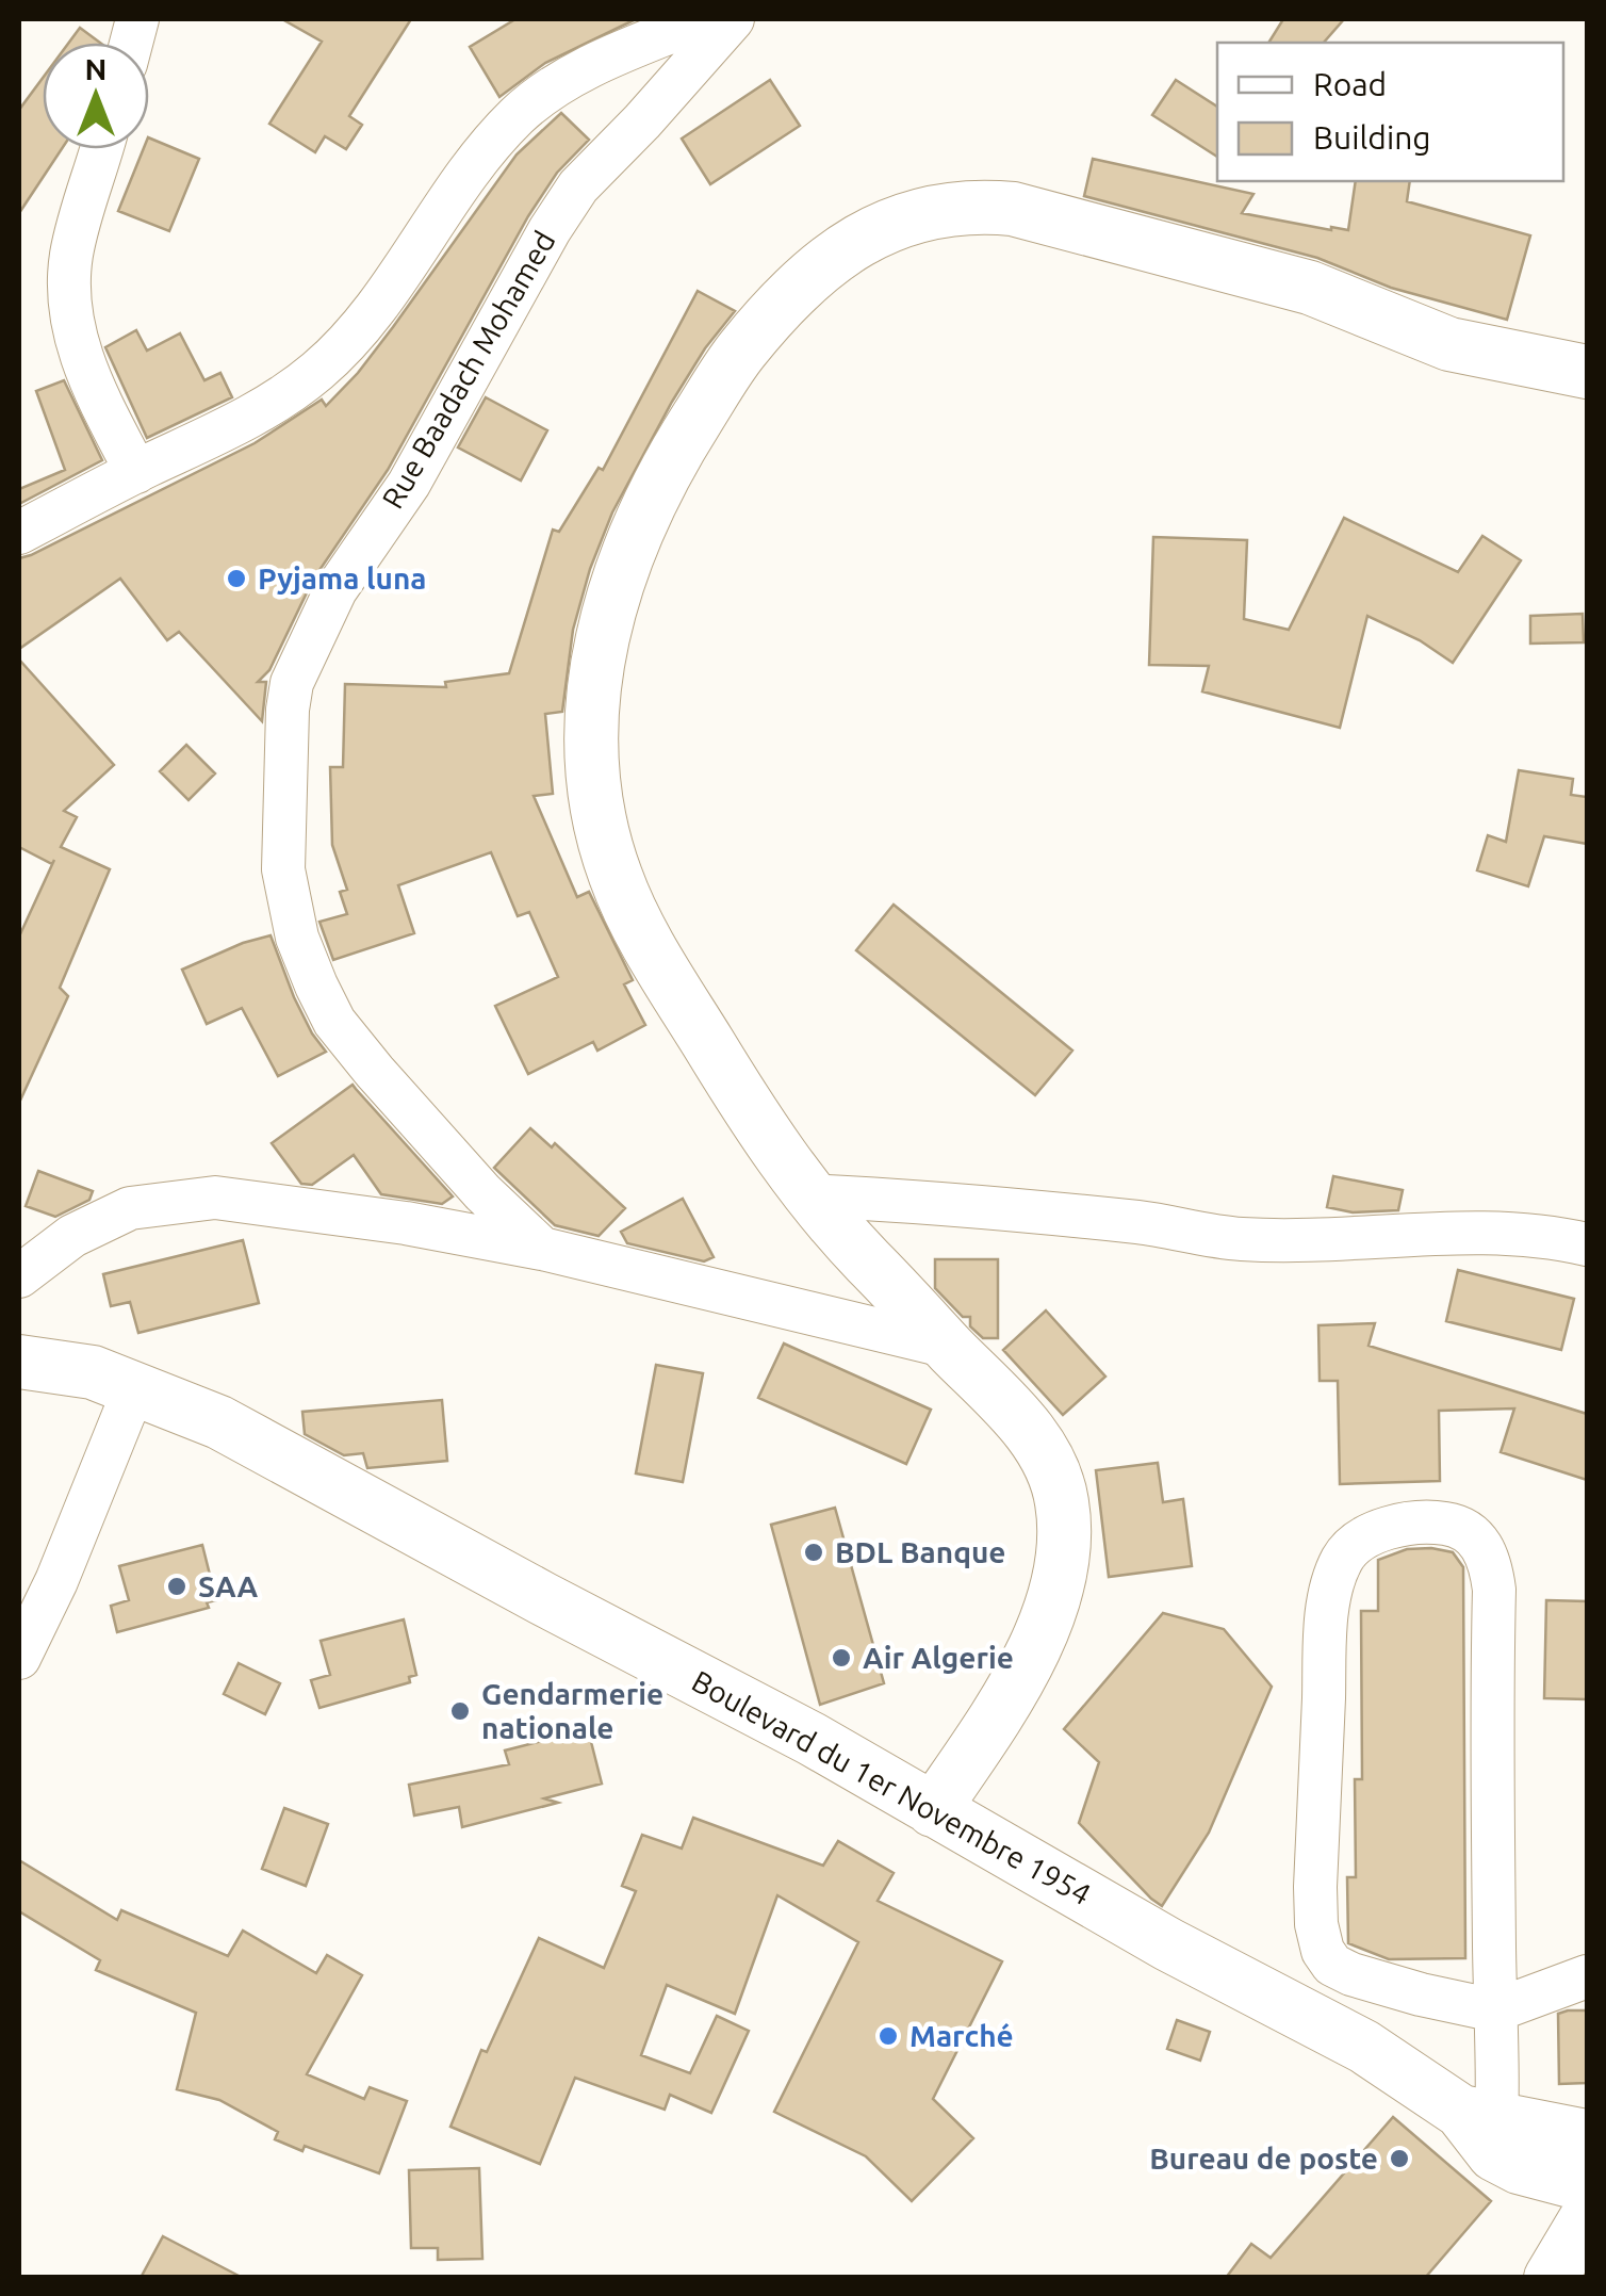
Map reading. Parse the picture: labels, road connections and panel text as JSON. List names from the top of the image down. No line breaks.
{"streets":{"main road":["Boulevard du 1er Novembre 1954"],"street":["Rue Baadach Mohamed"]},"places":["Pyjama luna","BDL Banque","SAA","Air Algerie","Gendarmerie nationale","Marché","Bureau de poste"],"legend":["Road","Building"],"north":"top"}
